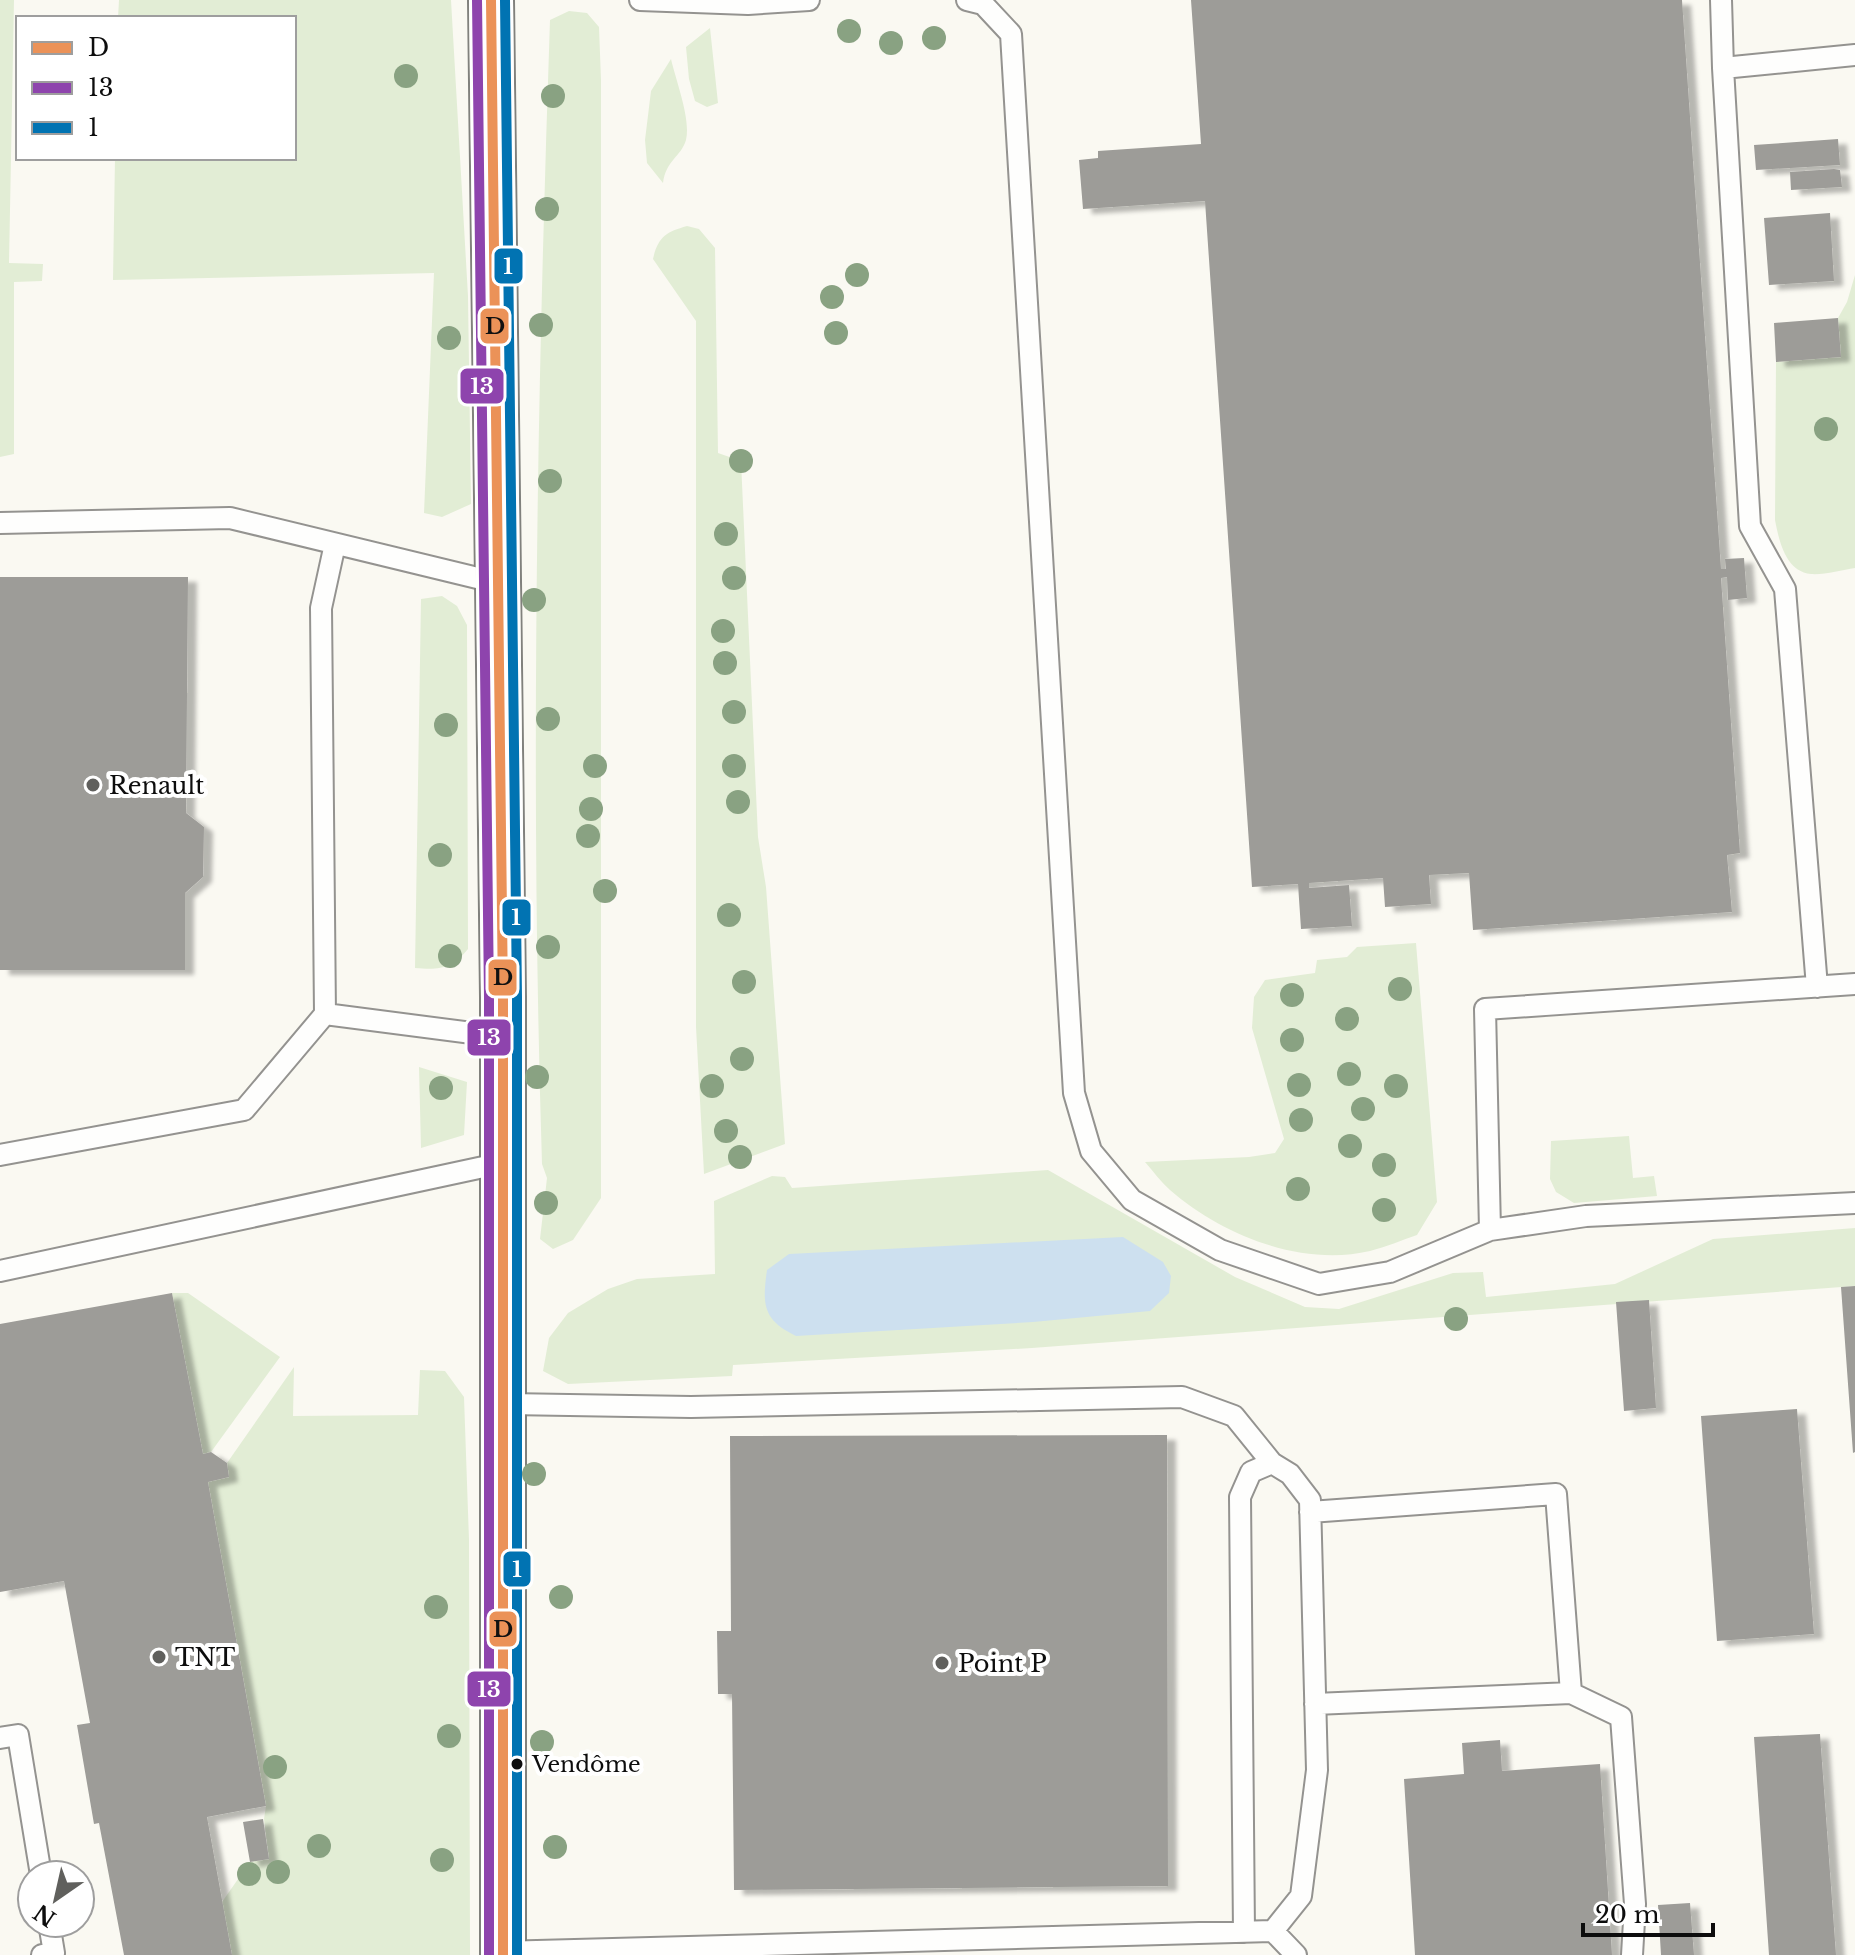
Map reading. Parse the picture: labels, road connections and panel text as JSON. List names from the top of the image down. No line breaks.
{"places":["Renault","TNT","Point P","Vendôme"],"lines":["transit line D","transit line 13","transit line 1"],"legend":["D","13","1"],"scale_bar":"20 m","north":"bottom left"}
